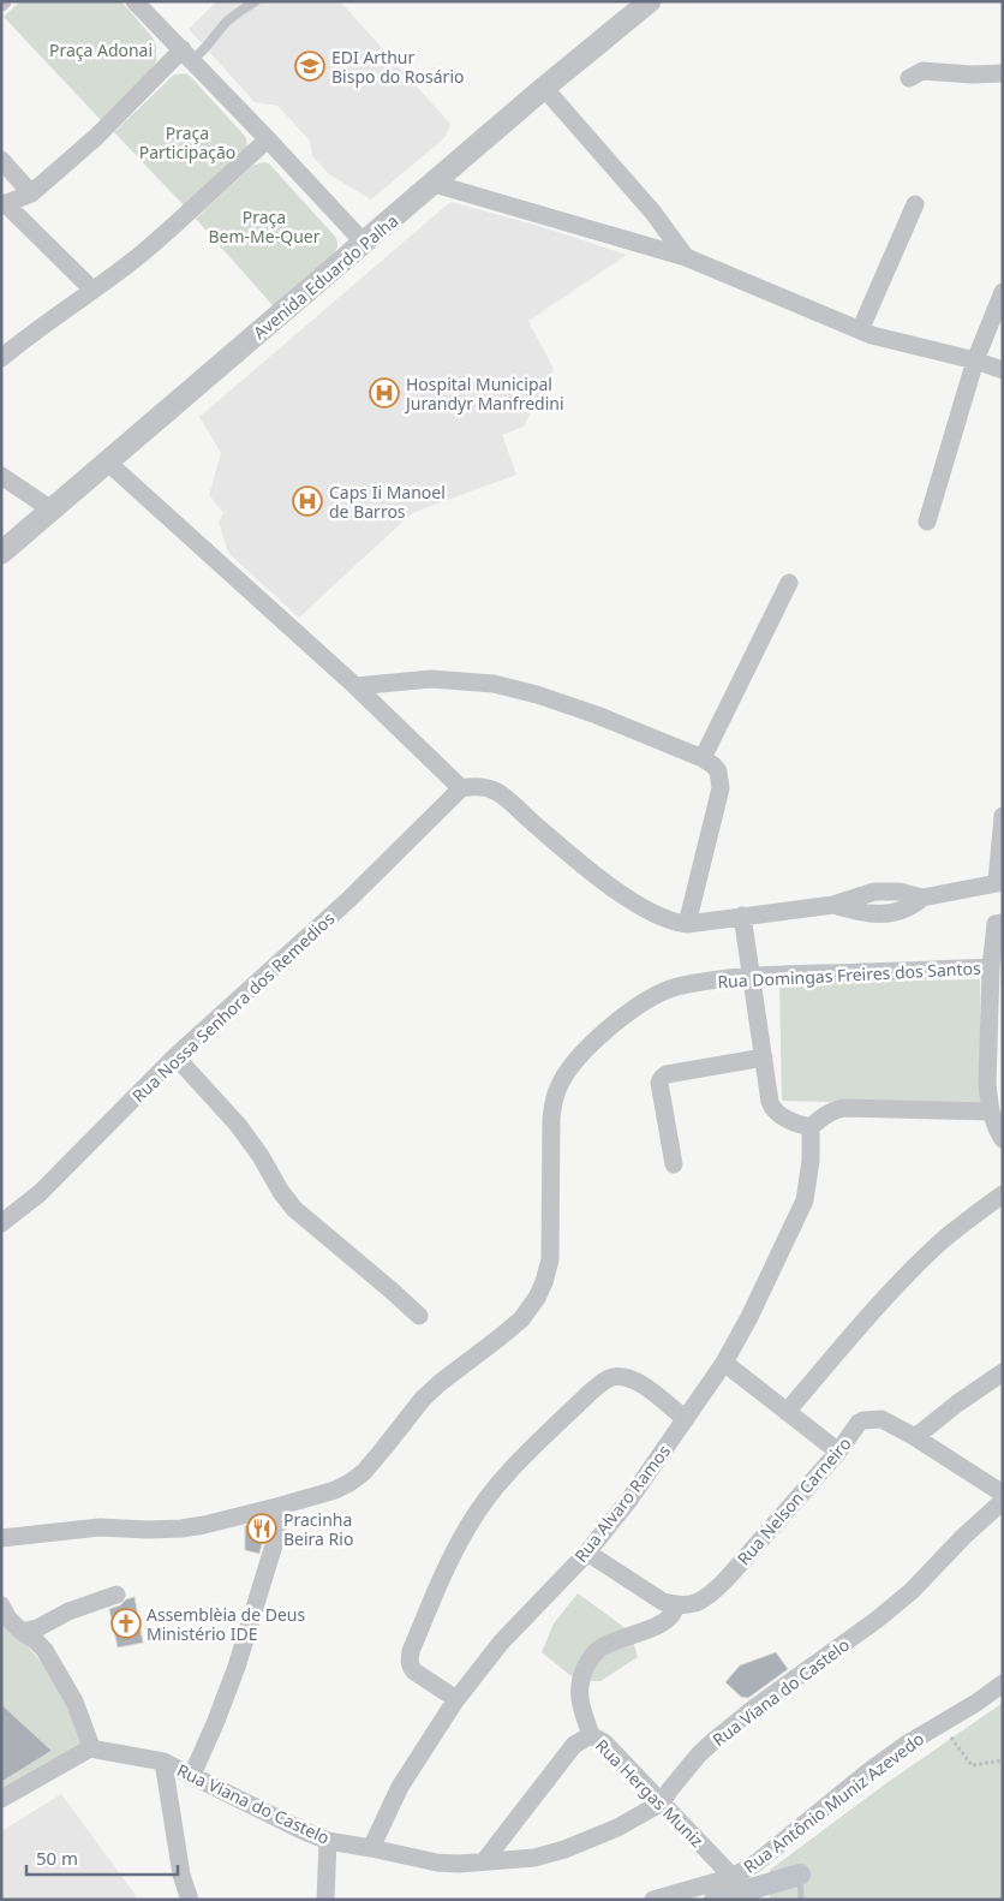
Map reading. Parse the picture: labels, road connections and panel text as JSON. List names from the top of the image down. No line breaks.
{"streets":{"street":["Avenida Eduardo Palha","Rua Domingas Freires dos Santos","Rua Nossa Senhora dos Remedios","Rua Nelson Carneiro","Rua Alvaro Ramos","Rua Viana do Castelo","Rua Hergas Muniz","Rua Antônio Muniz Azevedo"]},"crossings":[["Rua Alvaro Ramos","Rua Viana do Castelo"],["Rua Viana do Castelo","Rua Hergas Muniz"],["Rua Hergas Muniz","Rua Antônio Muniz Azevedo"]],"parks":["Praça Adonai","Praça Participação","Praça Bem-Me-Quer"],"places":{"school or university":["EDI Arthur Bispo do Rosário"],"hospital":["Hospital Municipal Jurandyr Manfredini","Caps Ii Manoel de Barros"],"restaurant":["Pracinha Beira Rio"],"church":["Assemblèia de Deus Ministério IDE"]},"scale_bar":"50 m"}
